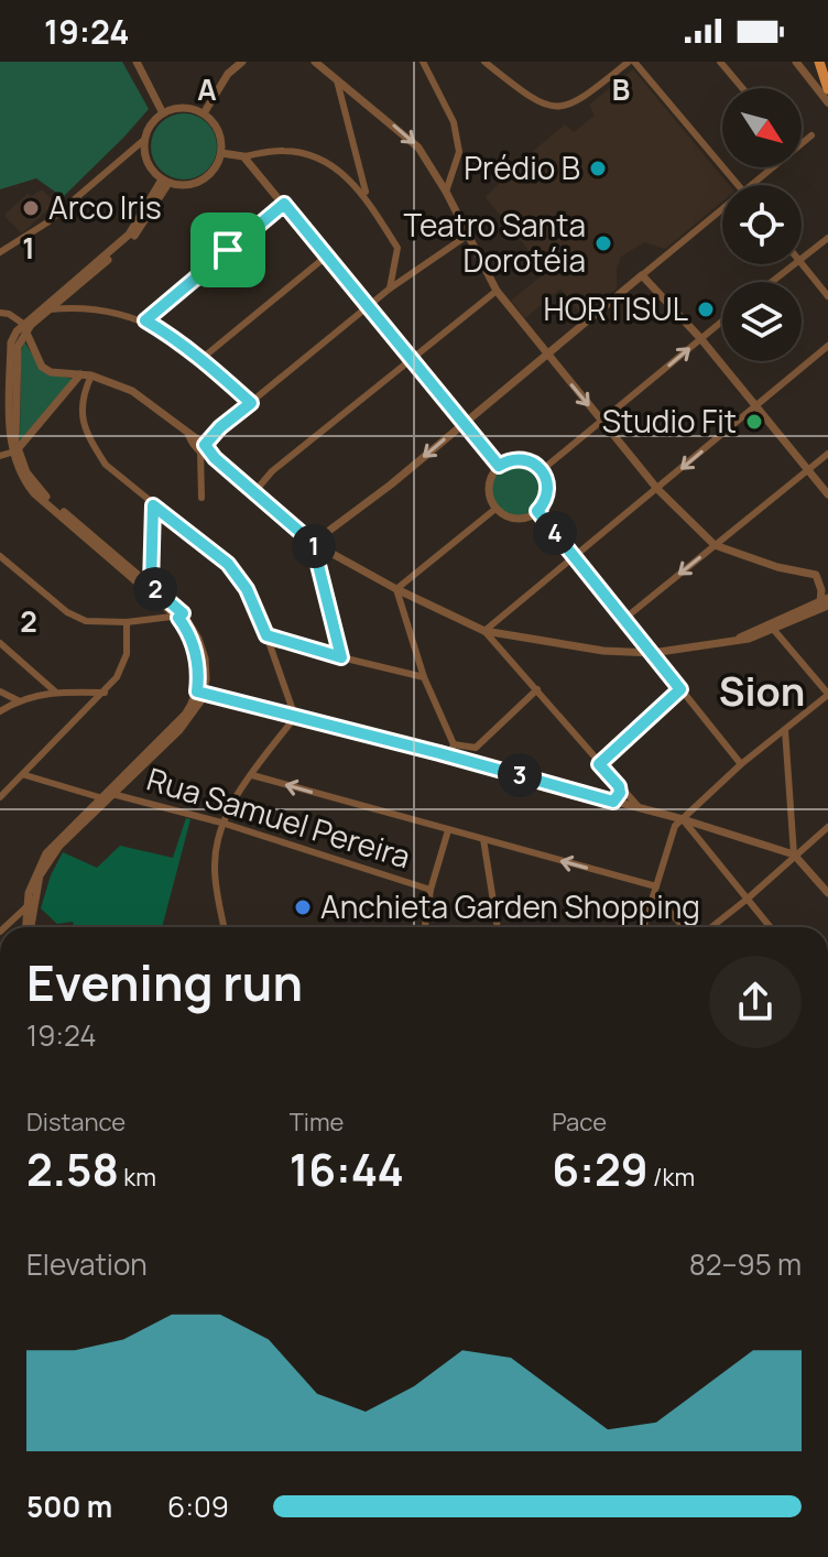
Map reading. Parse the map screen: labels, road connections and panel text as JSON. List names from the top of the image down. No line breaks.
{"streets":{"street":["Rua Samuel Pereira"]},"districts":["Sion"],"places":["Prédio B","Arco Iris","Teatro Santa Dorotéia","HORTISUL","Studio Fit","Anchieta Garden Shopping"],"north":"bottom right","page":{"status":"19:24","pins":["4","1","2","3"],"heading":["Evening run","19:24"],"stats":[["Distance","2.58 km"],["Time","16:44"],["Pace","6:29 /km"]],"chart":["Elevation","82–95 m"],"list":[{"name":"500 m","note":"6:09"}]},"grid":{"columns":["A","B"],"rows":["1","2"]}}
